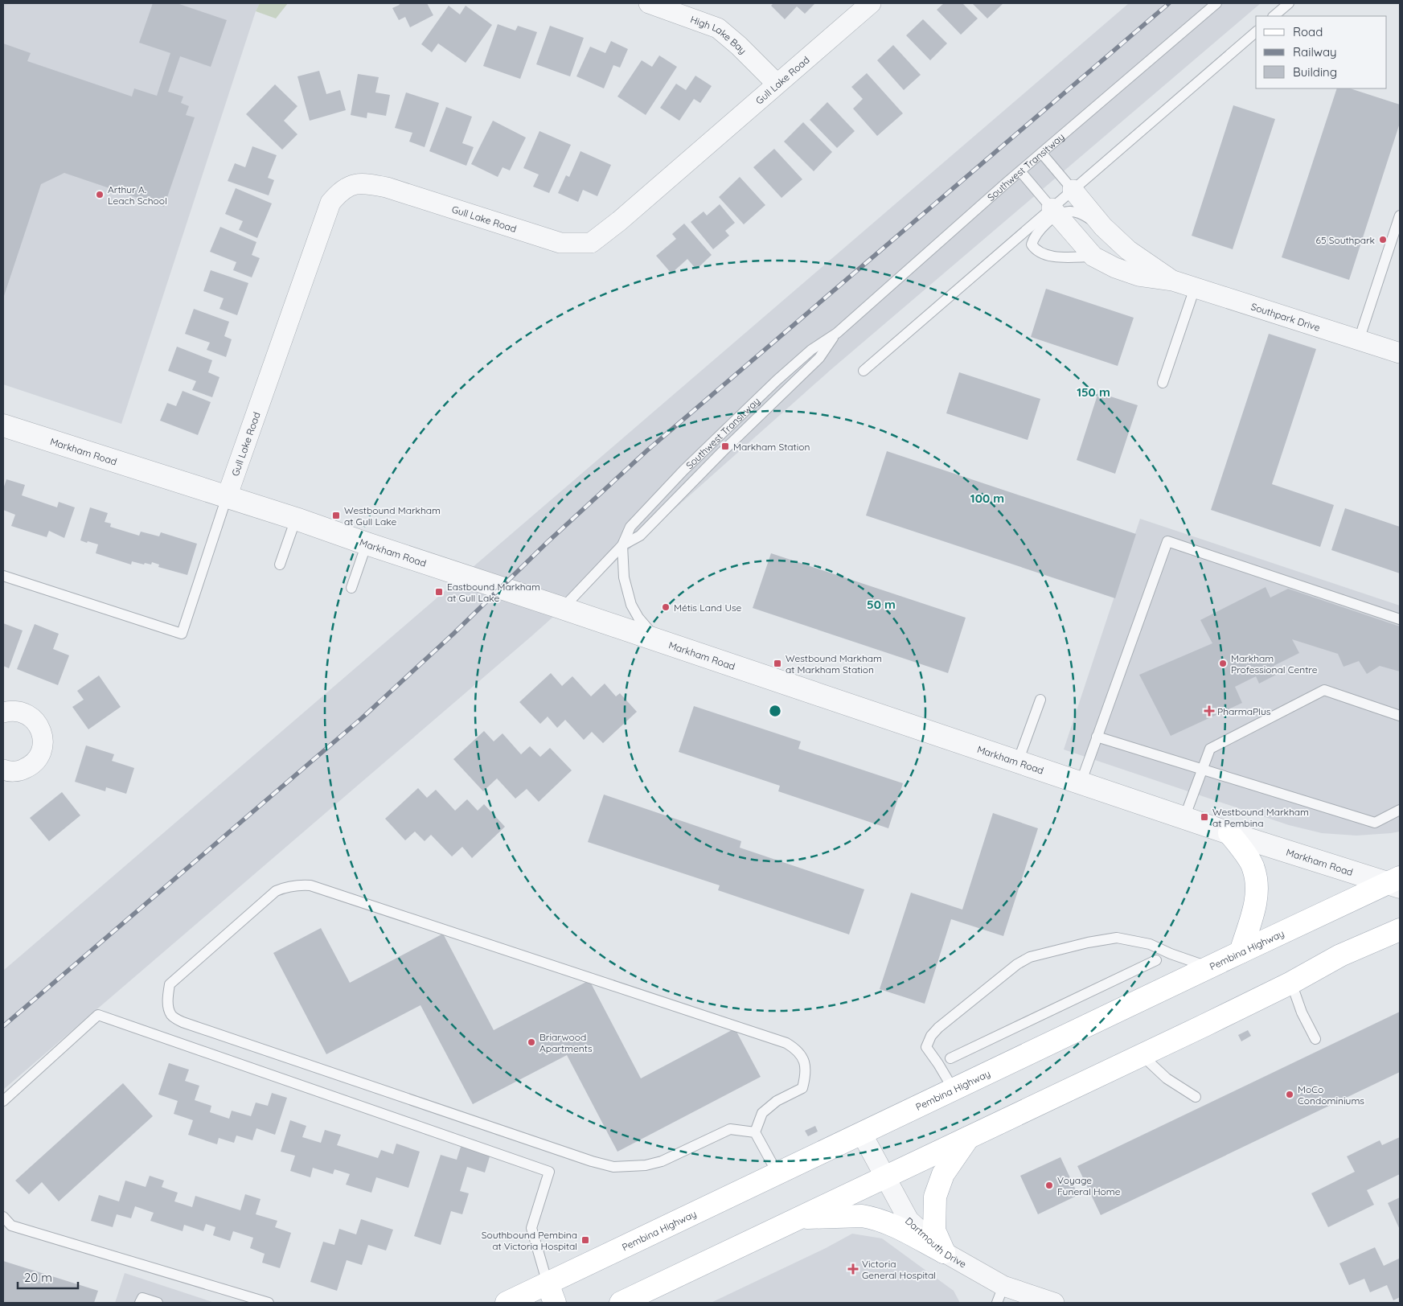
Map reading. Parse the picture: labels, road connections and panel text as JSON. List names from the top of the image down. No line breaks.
{"streets":{"main road":["Pembina Highway"],"street":["High Lake Bay","Gull Lake Road","Southpark Drive","Markham Road","Dartmouth Drive"],"lane":["Southwest Transitway"]},"crossings":[["High Lake Bay","Gull Lake Road"],["Gull Lake Road","Markham Road"],["Southwest Transitway","Southpark Drive"],["Southwest Transitway","Markham Road"],["Markham Road","Pembina Highway"],["Pembina Highway","Dartmouth Drive"]],"places":{"other":["Arthur A. Leach School","65 Southpark","Métis Land Use","Markham Professional Centre","Briarwood Apartments","MoCo Condominiums","Voyage Funeral Home"],"transit":["Markham Station","Westbound Markham at Gull Lake","Eastbound Markham at Gull Lake","Westbound Markham at Markham Station","Westbound Markham at Pembina","Southbound Pembina at Victoria Hospital"],"health":["PharmaPlus","Victoria General Hospital"]},"legend":["Road","Railway","Building"],"scale_bar":"20 m","rings":["150 m","100 m","50 m"]}
